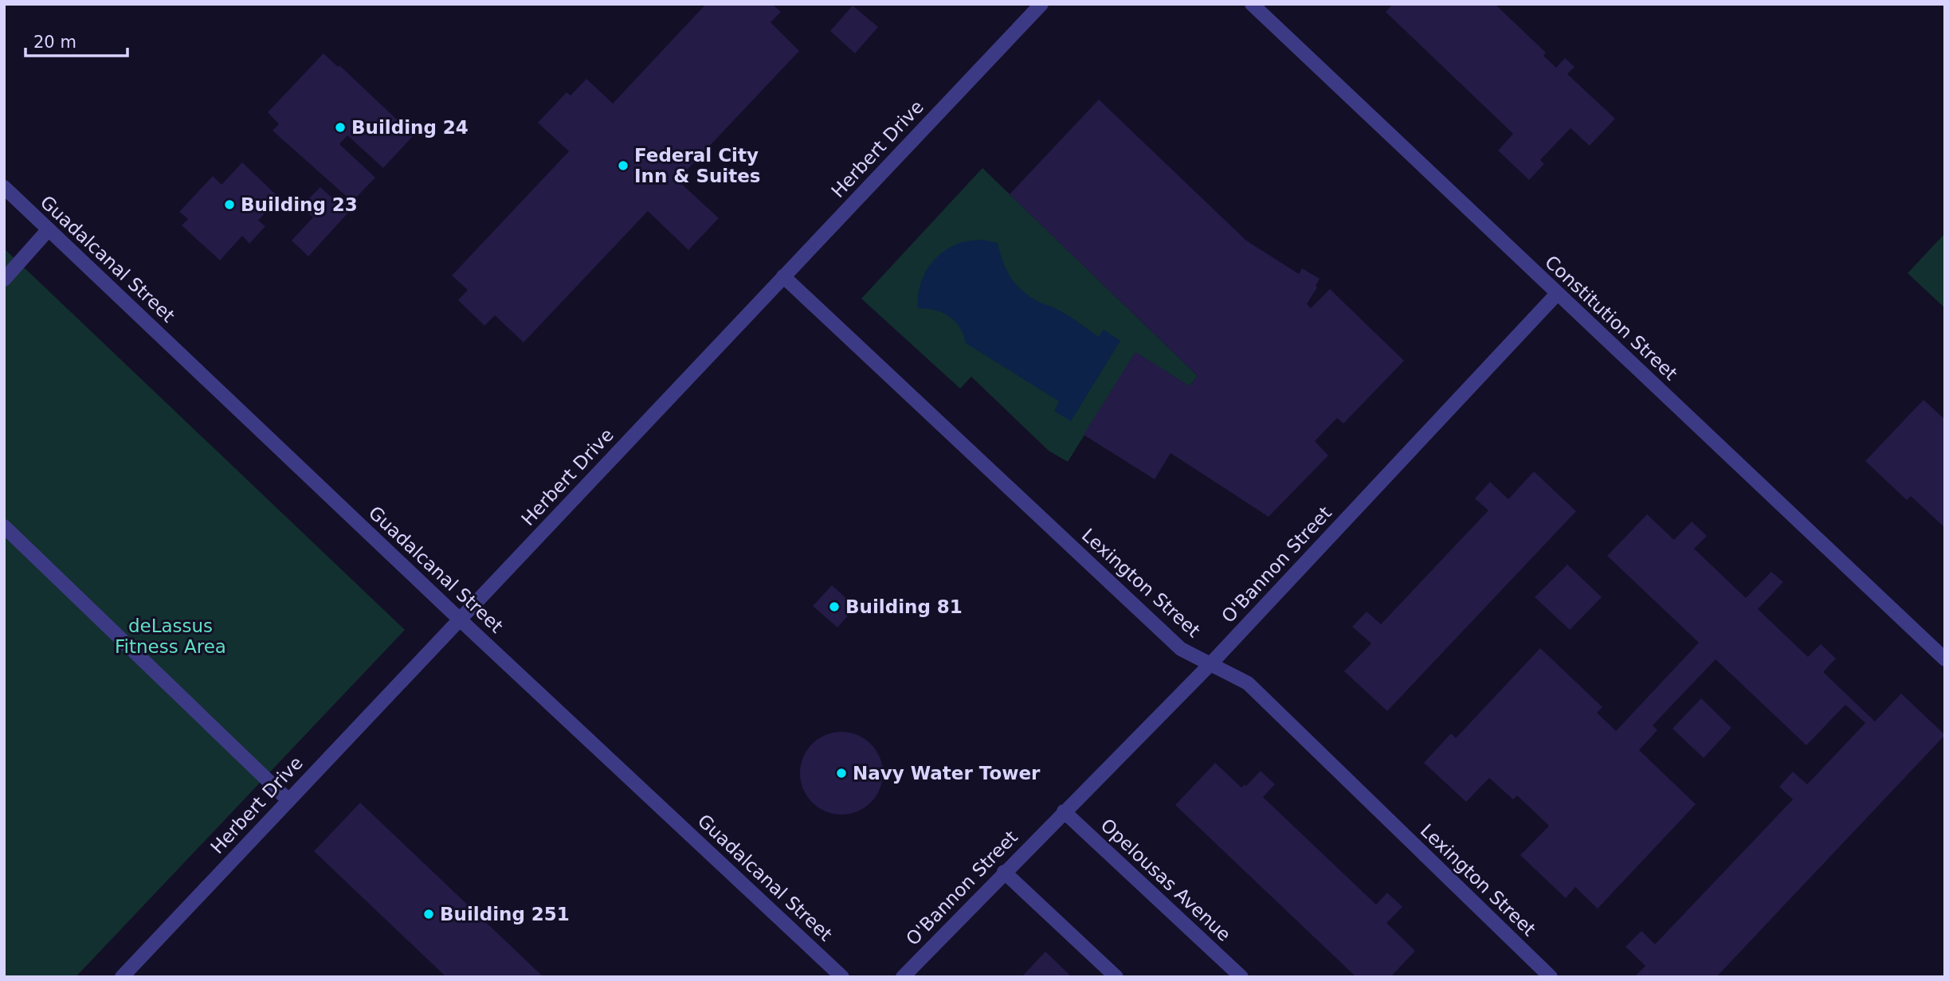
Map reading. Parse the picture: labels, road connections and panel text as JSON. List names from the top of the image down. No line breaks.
{"streets":{"street":["Herbert Drive","Guadalcanal Street","Constitution Street","O'Bannon Street","Lexington Street","Opelousas Avenue"]},"crossings":[["Herbert Drive","Guadalcanal Street"],["Herbert Drive","Lexington Street"],["Constitution Street","O'Bannon Street"],["O'Bannon Street","Lexington Street"],["O'Bannon Street","Opelousas Avenue"]],"parks":["deLassus Fitness Area"],"places":["Building 24","Federal City Inn & Suites","Building 23","Building 81","Navy Water Tower","Building 251"],"scale_bar":"20 m"}
